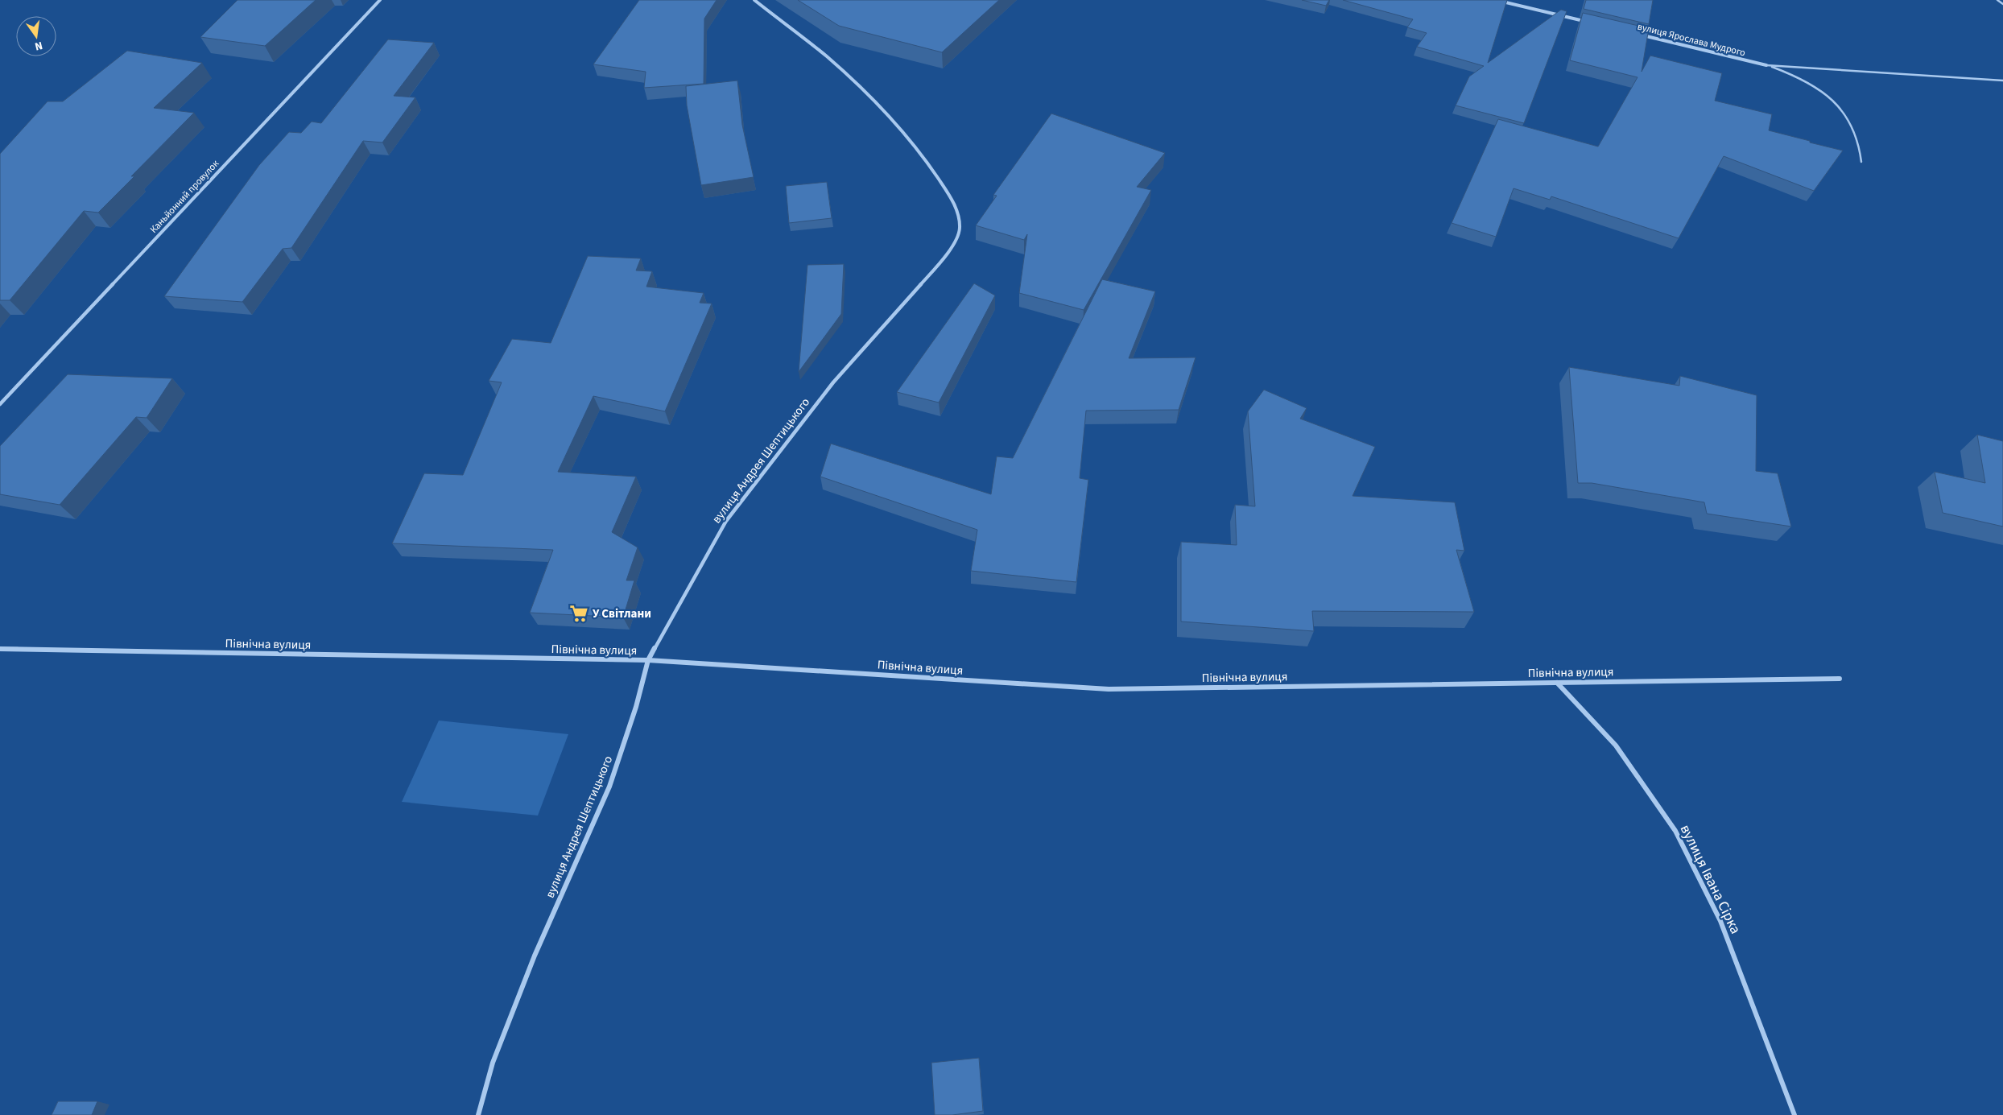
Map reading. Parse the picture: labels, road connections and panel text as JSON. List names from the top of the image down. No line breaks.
{"streets":{"street":["вулиця Ярослава Мудрого","Каньйонний провулок","вулиця Андрея Шептицького","Північна вулиця","вулиця Івана Сірка"]},"crossings":[["вулиця Андрея Шептицького","Північна вулиця"],["Північна вулиця","вулиця Івана Сірка"]],"places":{"supermarket":["У Світлани"]},"north":"bottom"}
